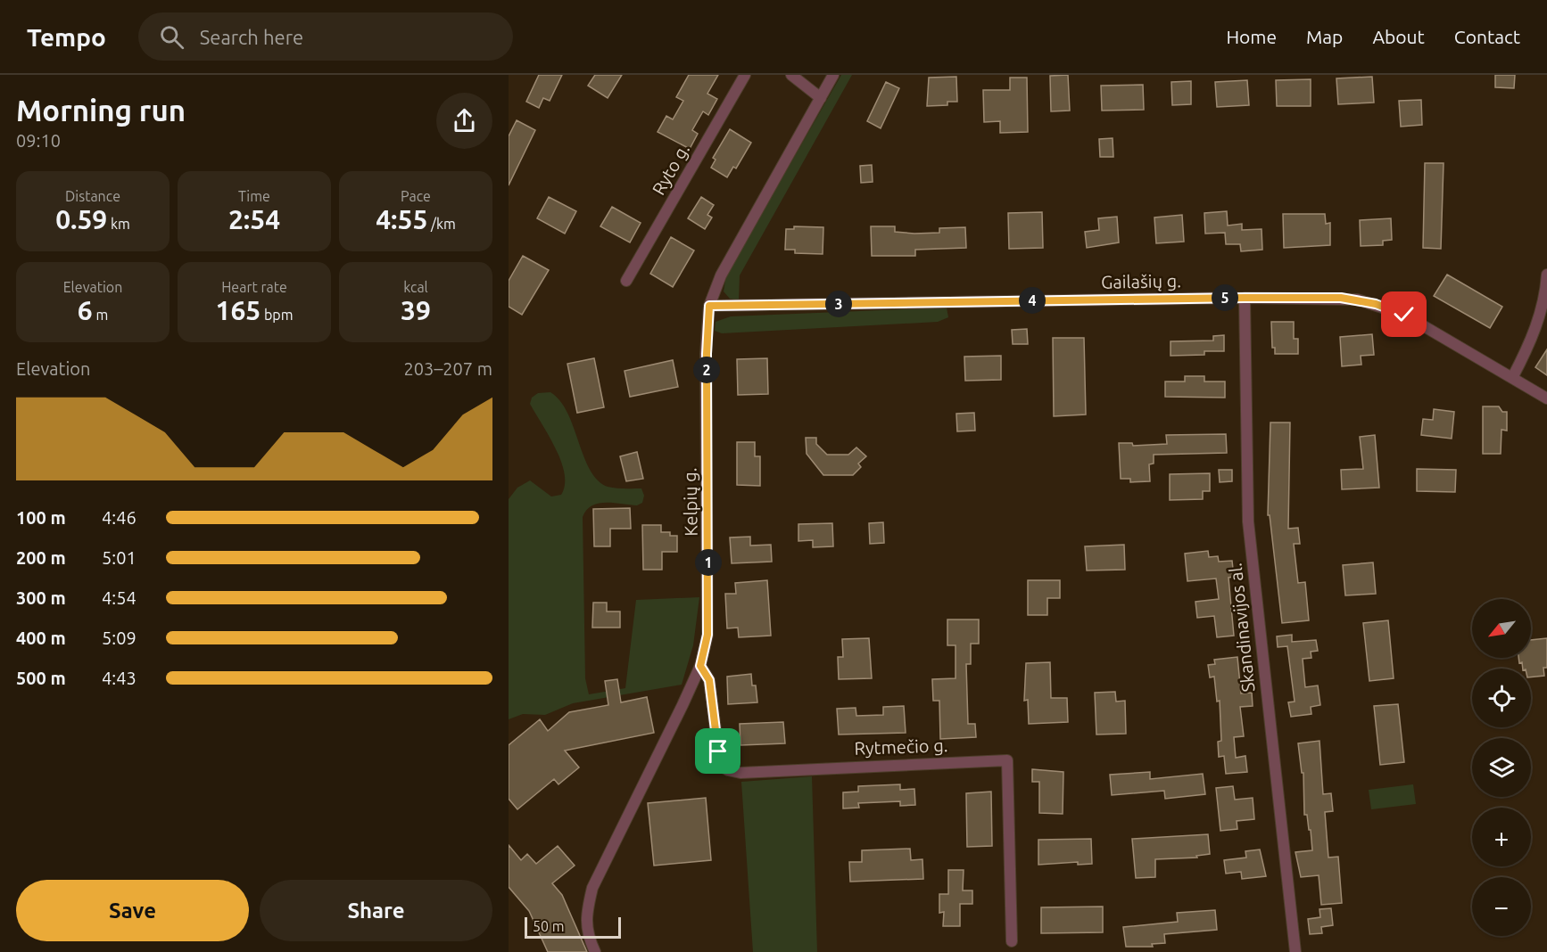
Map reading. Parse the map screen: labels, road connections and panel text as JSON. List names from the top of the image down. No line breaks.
{"streets":{"street":["Ryto g.","Gailašių g.","Kelpių g.","Skandinavijos al.","Rytmečio g."]},"crossings":[["Gailašių g.","Kelpių g."],["Gailašių g.","Skandinavijos al."],["Kelpių g.","Rytmečio g."]],"scale_bar":"50 m","north":"bottom left","page":{"header":"Tempo","search":"Search here","nav":["Home","Map","About","Contact"],"heading":["Morning run","09:10"],"stats":[["Distance","0.59 km"],["Time","2:54"],["Pace","4:55 /km"],["Elevation","6 m"],["Heart rate","165 bpm"],["kcal","39"]],"pins":["5","4","3","2","1"],"chart":["Elevation","203–207 m"],"list":[{"name":"100 m","note":"4:46"},{"name":"200 m","note":"5:01"},{"name":"300 m","note":"4:54"},{"name":"400 m","note":"5:09"},{"name":"500 m","note":"4:43"}],"map_buttons":["+","−"],"buttons":["Save","Share"],"scale":"50 m"}}
